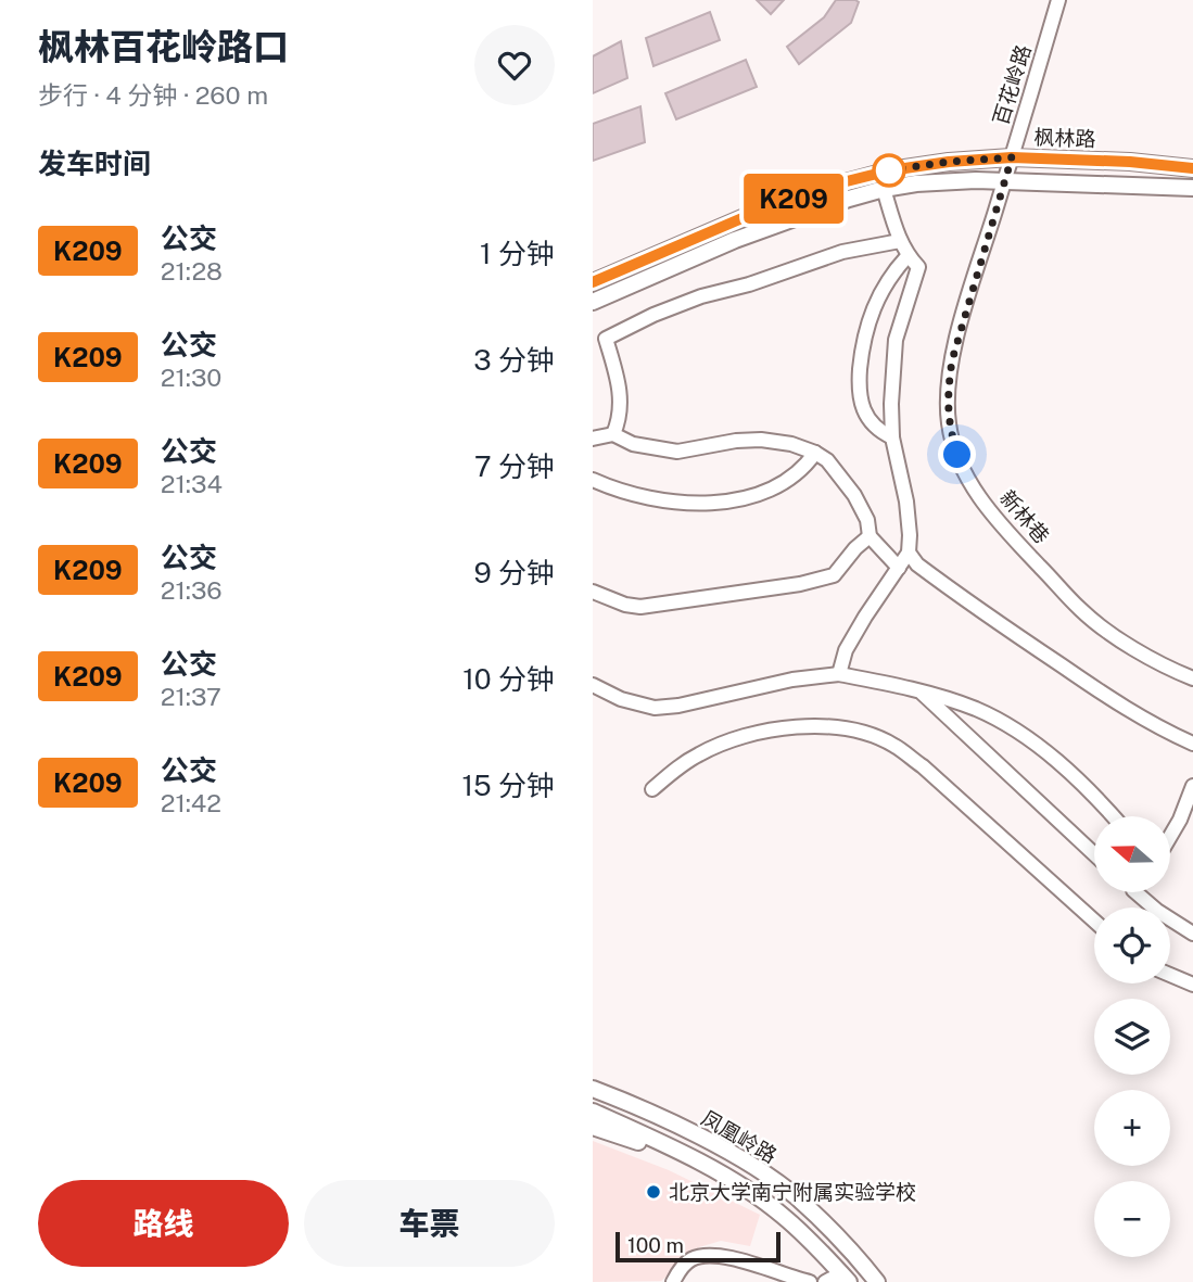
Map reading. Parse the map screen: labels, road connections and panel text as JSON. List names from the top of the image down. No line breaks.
{"streets":{"main road":["枫林路","凤凰岭路"],"street":["百花岭路","新林巷"]},"crossings":[["百花岭路","枫林路"],["百花岭路","新林巷"]],"places":["北京大学南宁附属实验学校"],"lines":["bus line K209"],"scale_bar":"100 m","north":"left","page":{"heading":[["枫林百花岭路口","步行 · 4 分钟 · 260 m"],"发车时间"],"on_map":"K209","list":[{"mark":"K209","name":"公交","note":"21:28","value":"1 分钟"},{"mark":"K209","name":"公交","note":"21:30","value":"3 分钟"},{"mark":"K209","name":"公交","note":"21:34","value":"7 分钟"},{"mark":"K209","name":"公交","note":"21:36","value":"9 分钟"},{"mark":"K209","name":"公交","note":"21:37","value":"10 分钟"},{"mark":"K209","name":"公交","note":"21:42","value":"15 分钟"}],"map_buttons":["+","−"],"buttons":["路线","车票"],"scale":"100 m"}}
